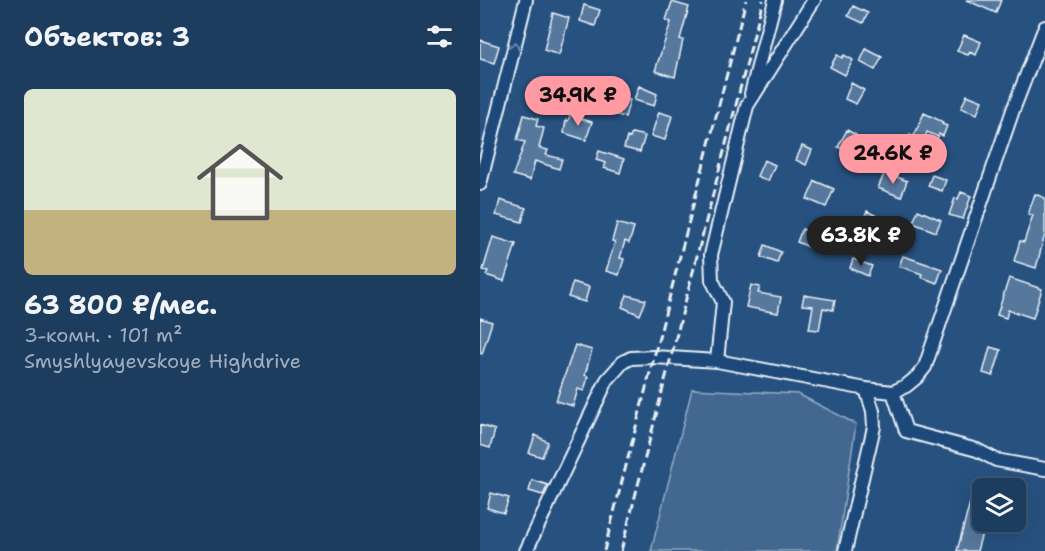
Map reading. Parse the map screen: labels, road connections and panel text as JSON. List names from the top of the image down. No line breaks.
{"page":{"heading":"Объектов: 3","list":[{"name":"63 800 ₽/мес.","note":"3-комн. · 101 m² · Smyshlyayevskoye Highdrive"}],"price":["34.9K ₽","24.6K ₽","63.8K ₽"]}}
